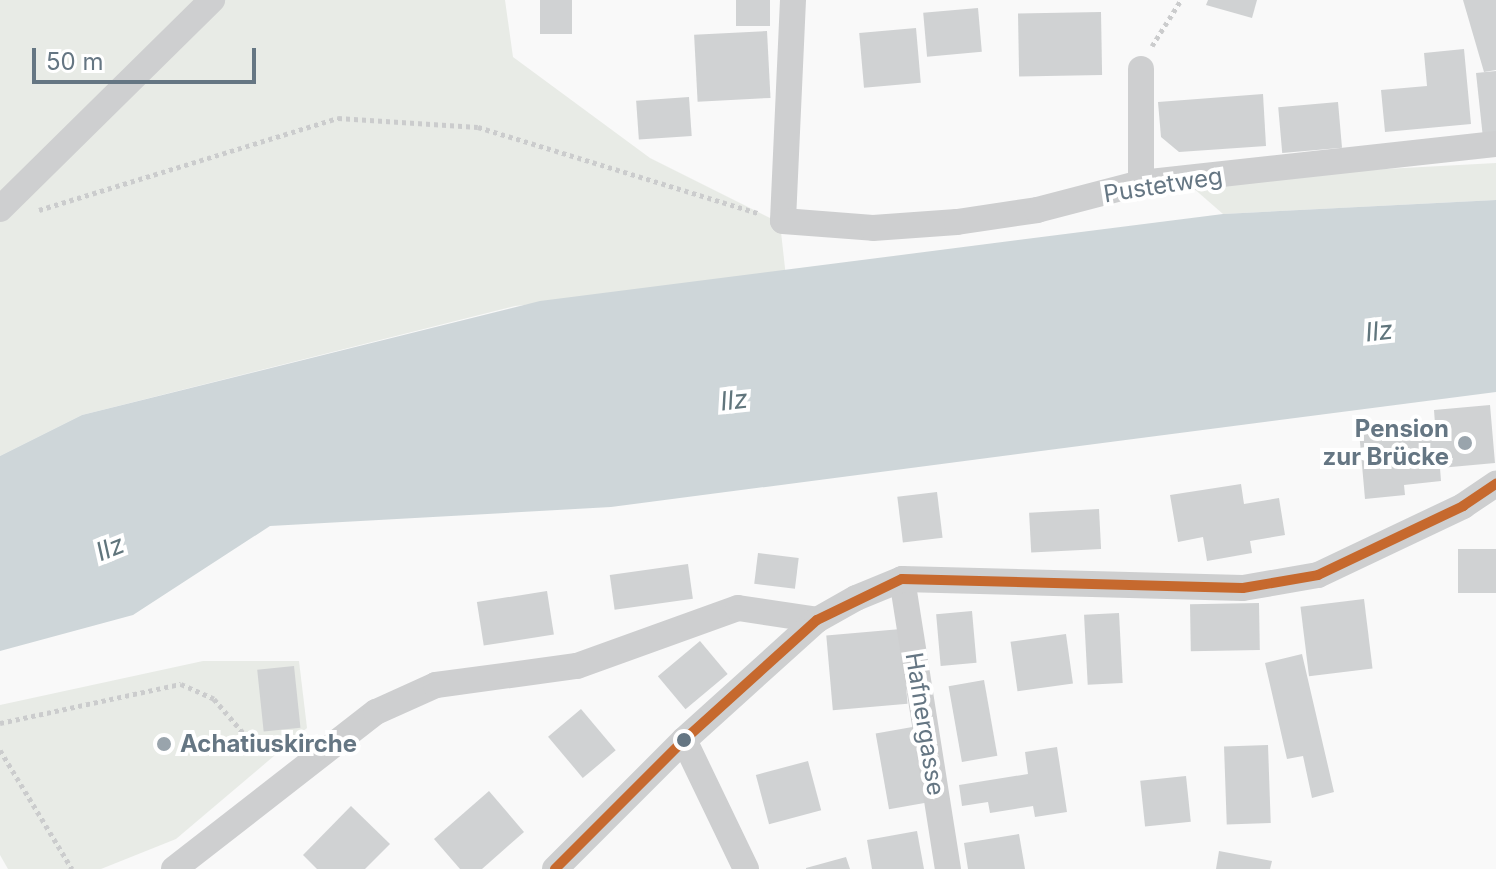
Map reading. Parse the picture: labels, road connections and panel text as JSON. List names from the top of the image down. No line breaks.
{"streets":{"street":["Pustetweg","Hafnergasse"]},"water":["Ilz"],"places":["Pension zur Brücke","Achatiuskirche"],"scale_bar":"50 m"}
